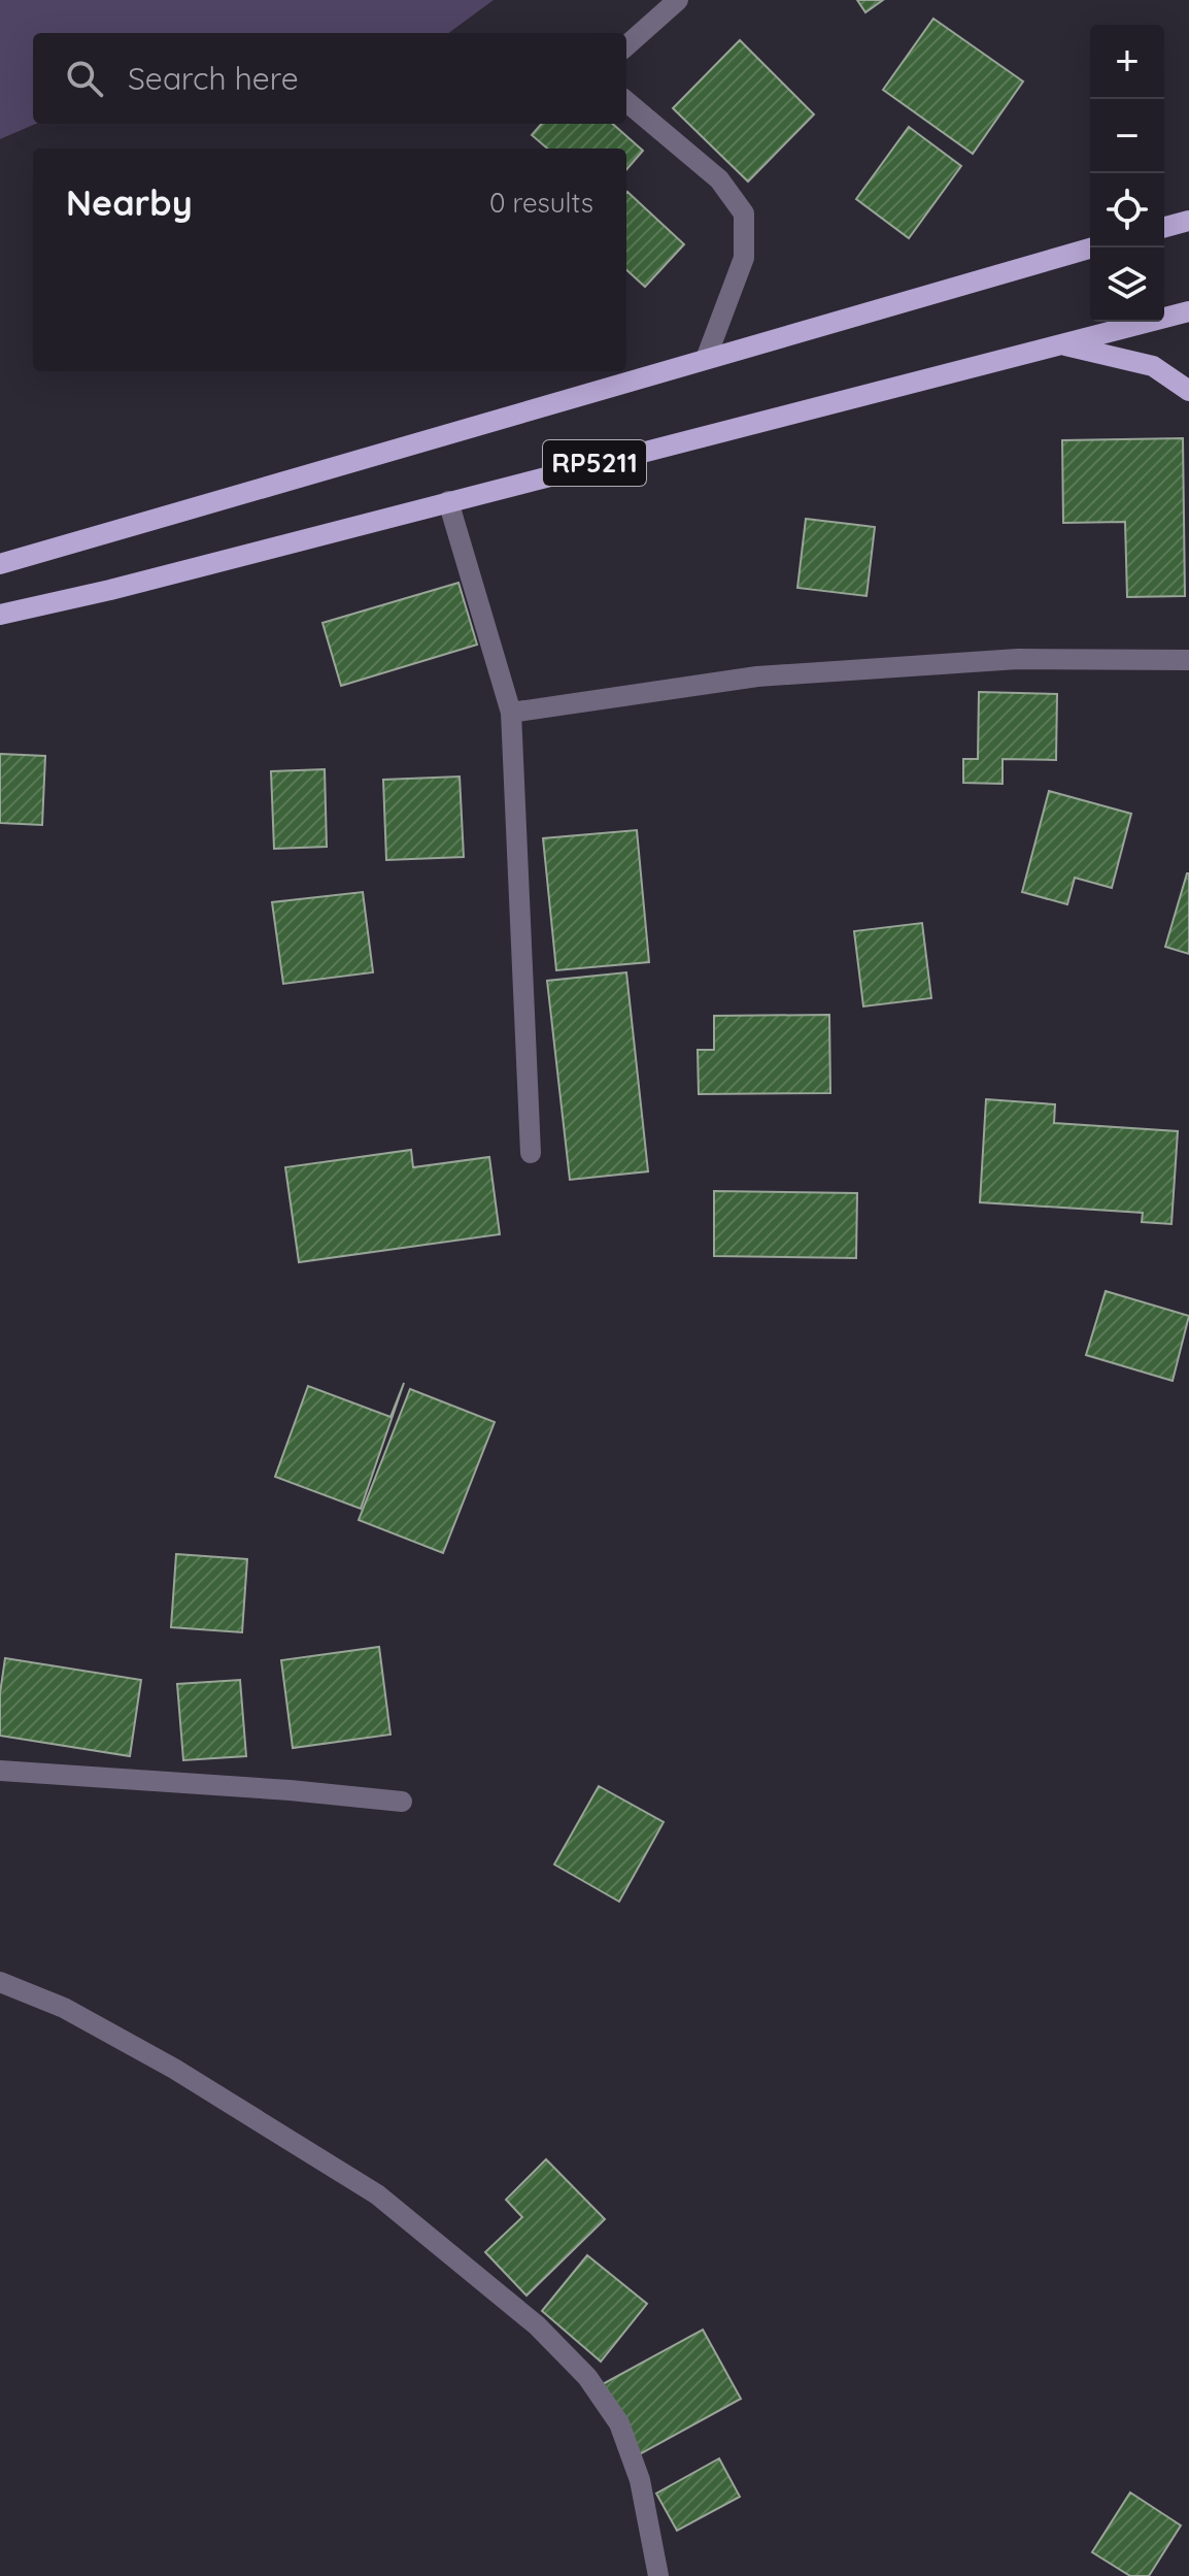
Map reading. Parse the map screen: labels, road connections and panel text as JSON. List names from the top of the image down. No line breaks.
{"streets":{"main road":["RP5211"]},"page":{"map_buttons":["+","−"],"search":"Search here","heading":["Nearby","0 results"]}}
